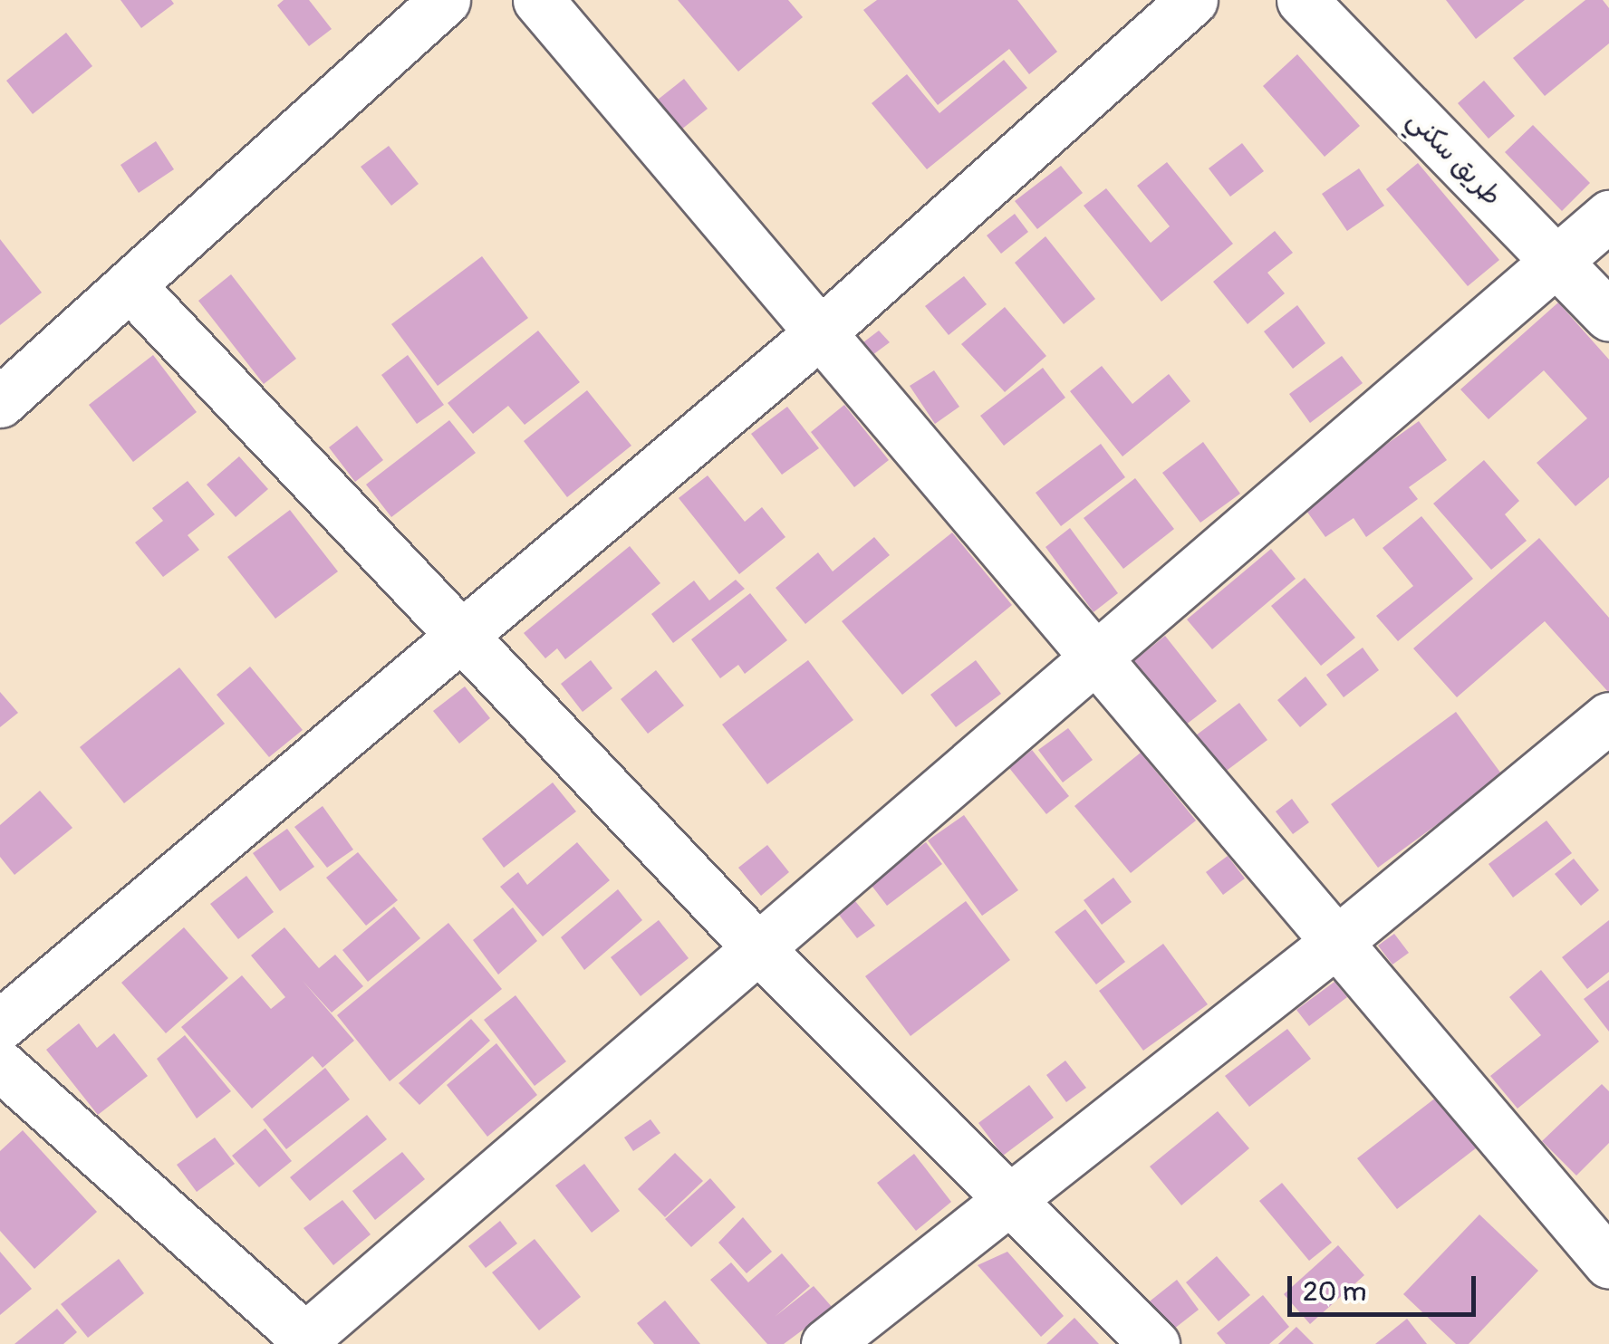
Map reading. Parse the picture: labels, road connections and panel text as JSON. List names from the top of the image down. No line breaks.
{"streets":{"street":["طريق سكني"]},"scale_bar":"20 m"}
